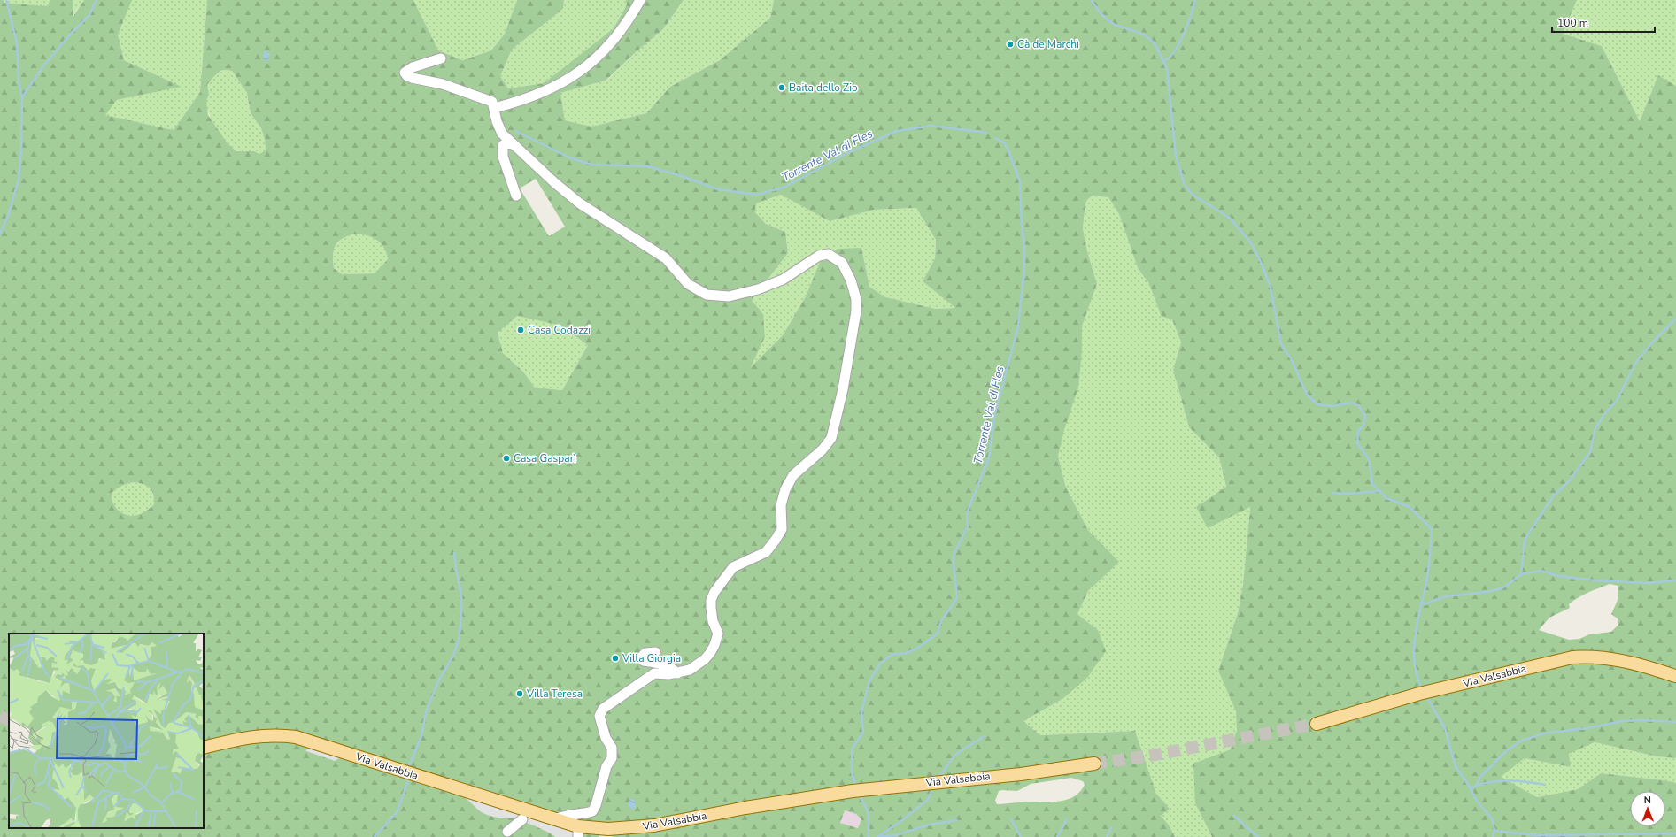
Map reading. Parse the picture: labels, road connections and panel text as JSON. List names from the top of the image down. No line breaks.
{"streets":{"main road":["Via Valsabbia"]},"water":["Torrente Val di Fles"],"places":["Cà de Marchì","Baita dello Zio","Casa Codazzi","Casa Gasparì","Villa Giorgia","Villa Teresa"],"scale_bar":"100 m","north":"top"}
